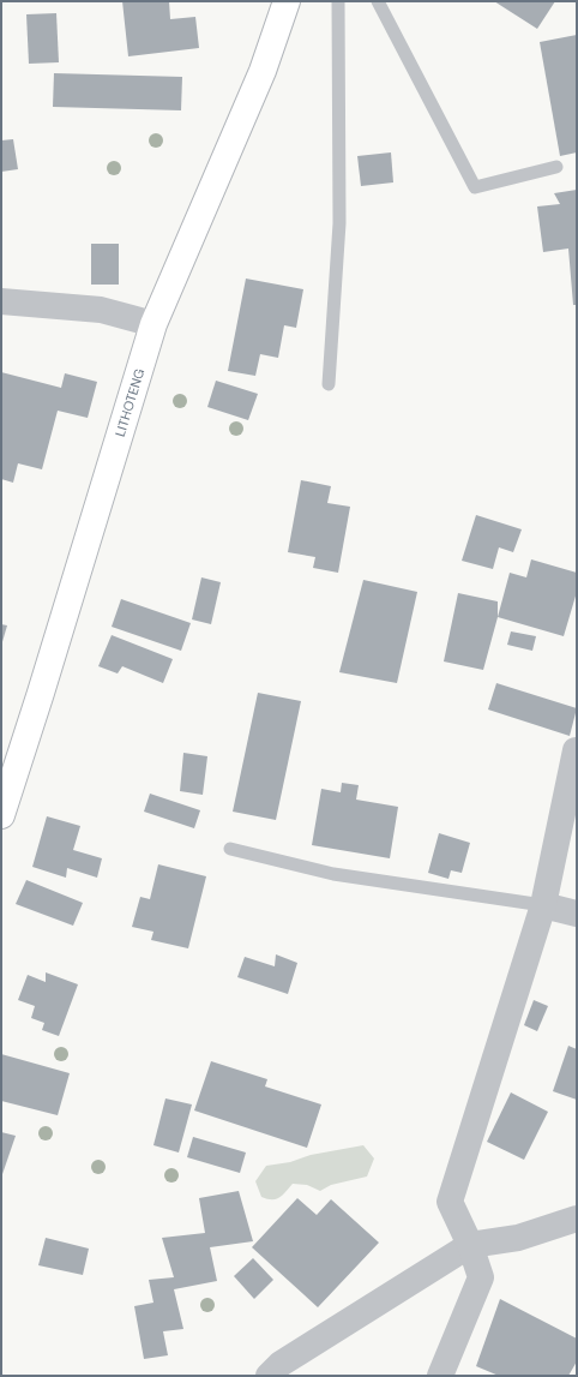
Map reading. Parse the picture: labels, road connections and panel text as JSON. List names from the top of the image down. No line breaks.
{"streets":{"main road":["LITHOTENG"]}}
